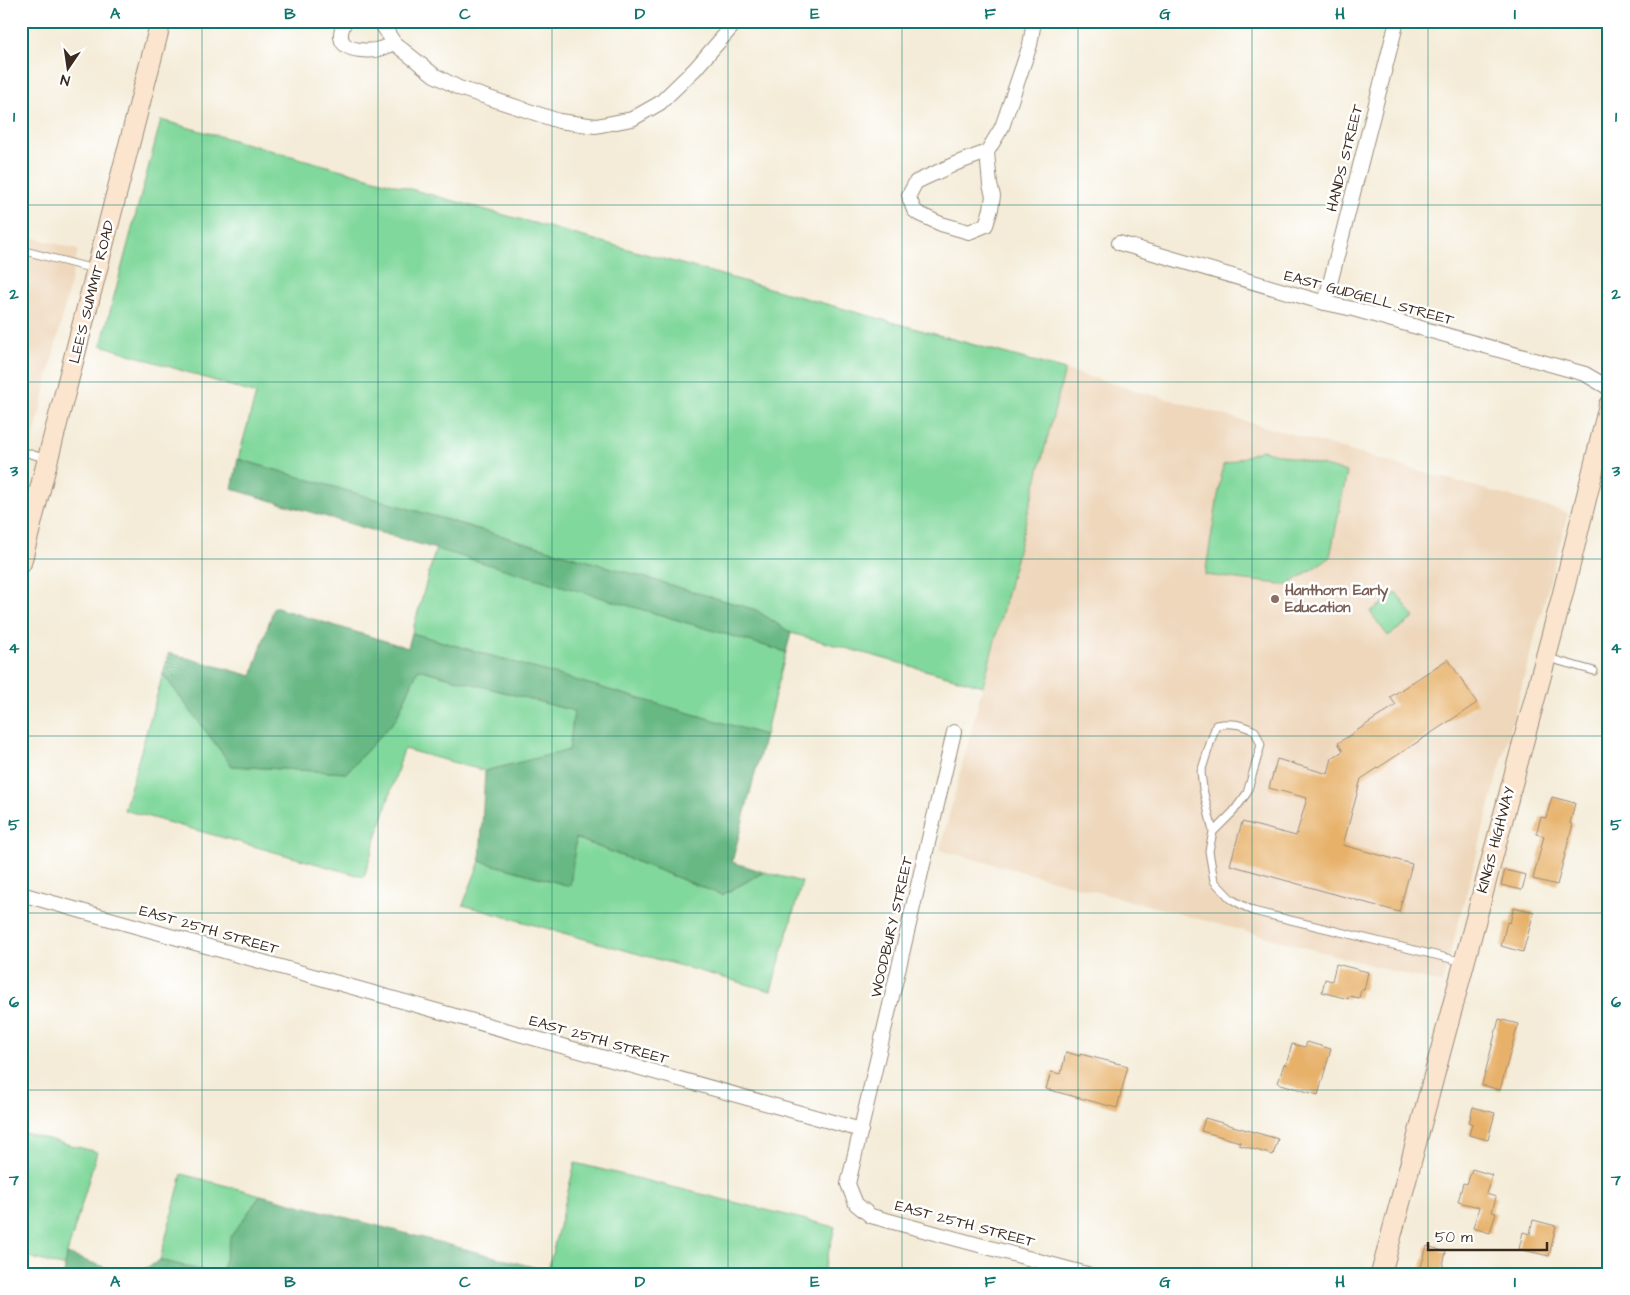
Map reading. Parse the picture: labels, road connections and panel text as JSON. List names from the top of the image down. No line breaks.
{"streets":{"street":["HANDS STREET","LEE'S SUMMIT ROAD","EAST GUDGELL STREET","KINGS HIGHWAY","WOODBURY STREET","EAST 25TH STREET"]},"crossings":[["HANDS STREET","EAST GUDGELL STREET"],["WOODBURY STREET","EAST 25TH STREET"]],"places":["Hanthorn Early Education"],"scale_bar":"50 m","north":"bottom","grid":{"columns":["A","B","C","D","E","F","G","H","I"],"rows":["1","2","3","4","5","6","7"]}}
